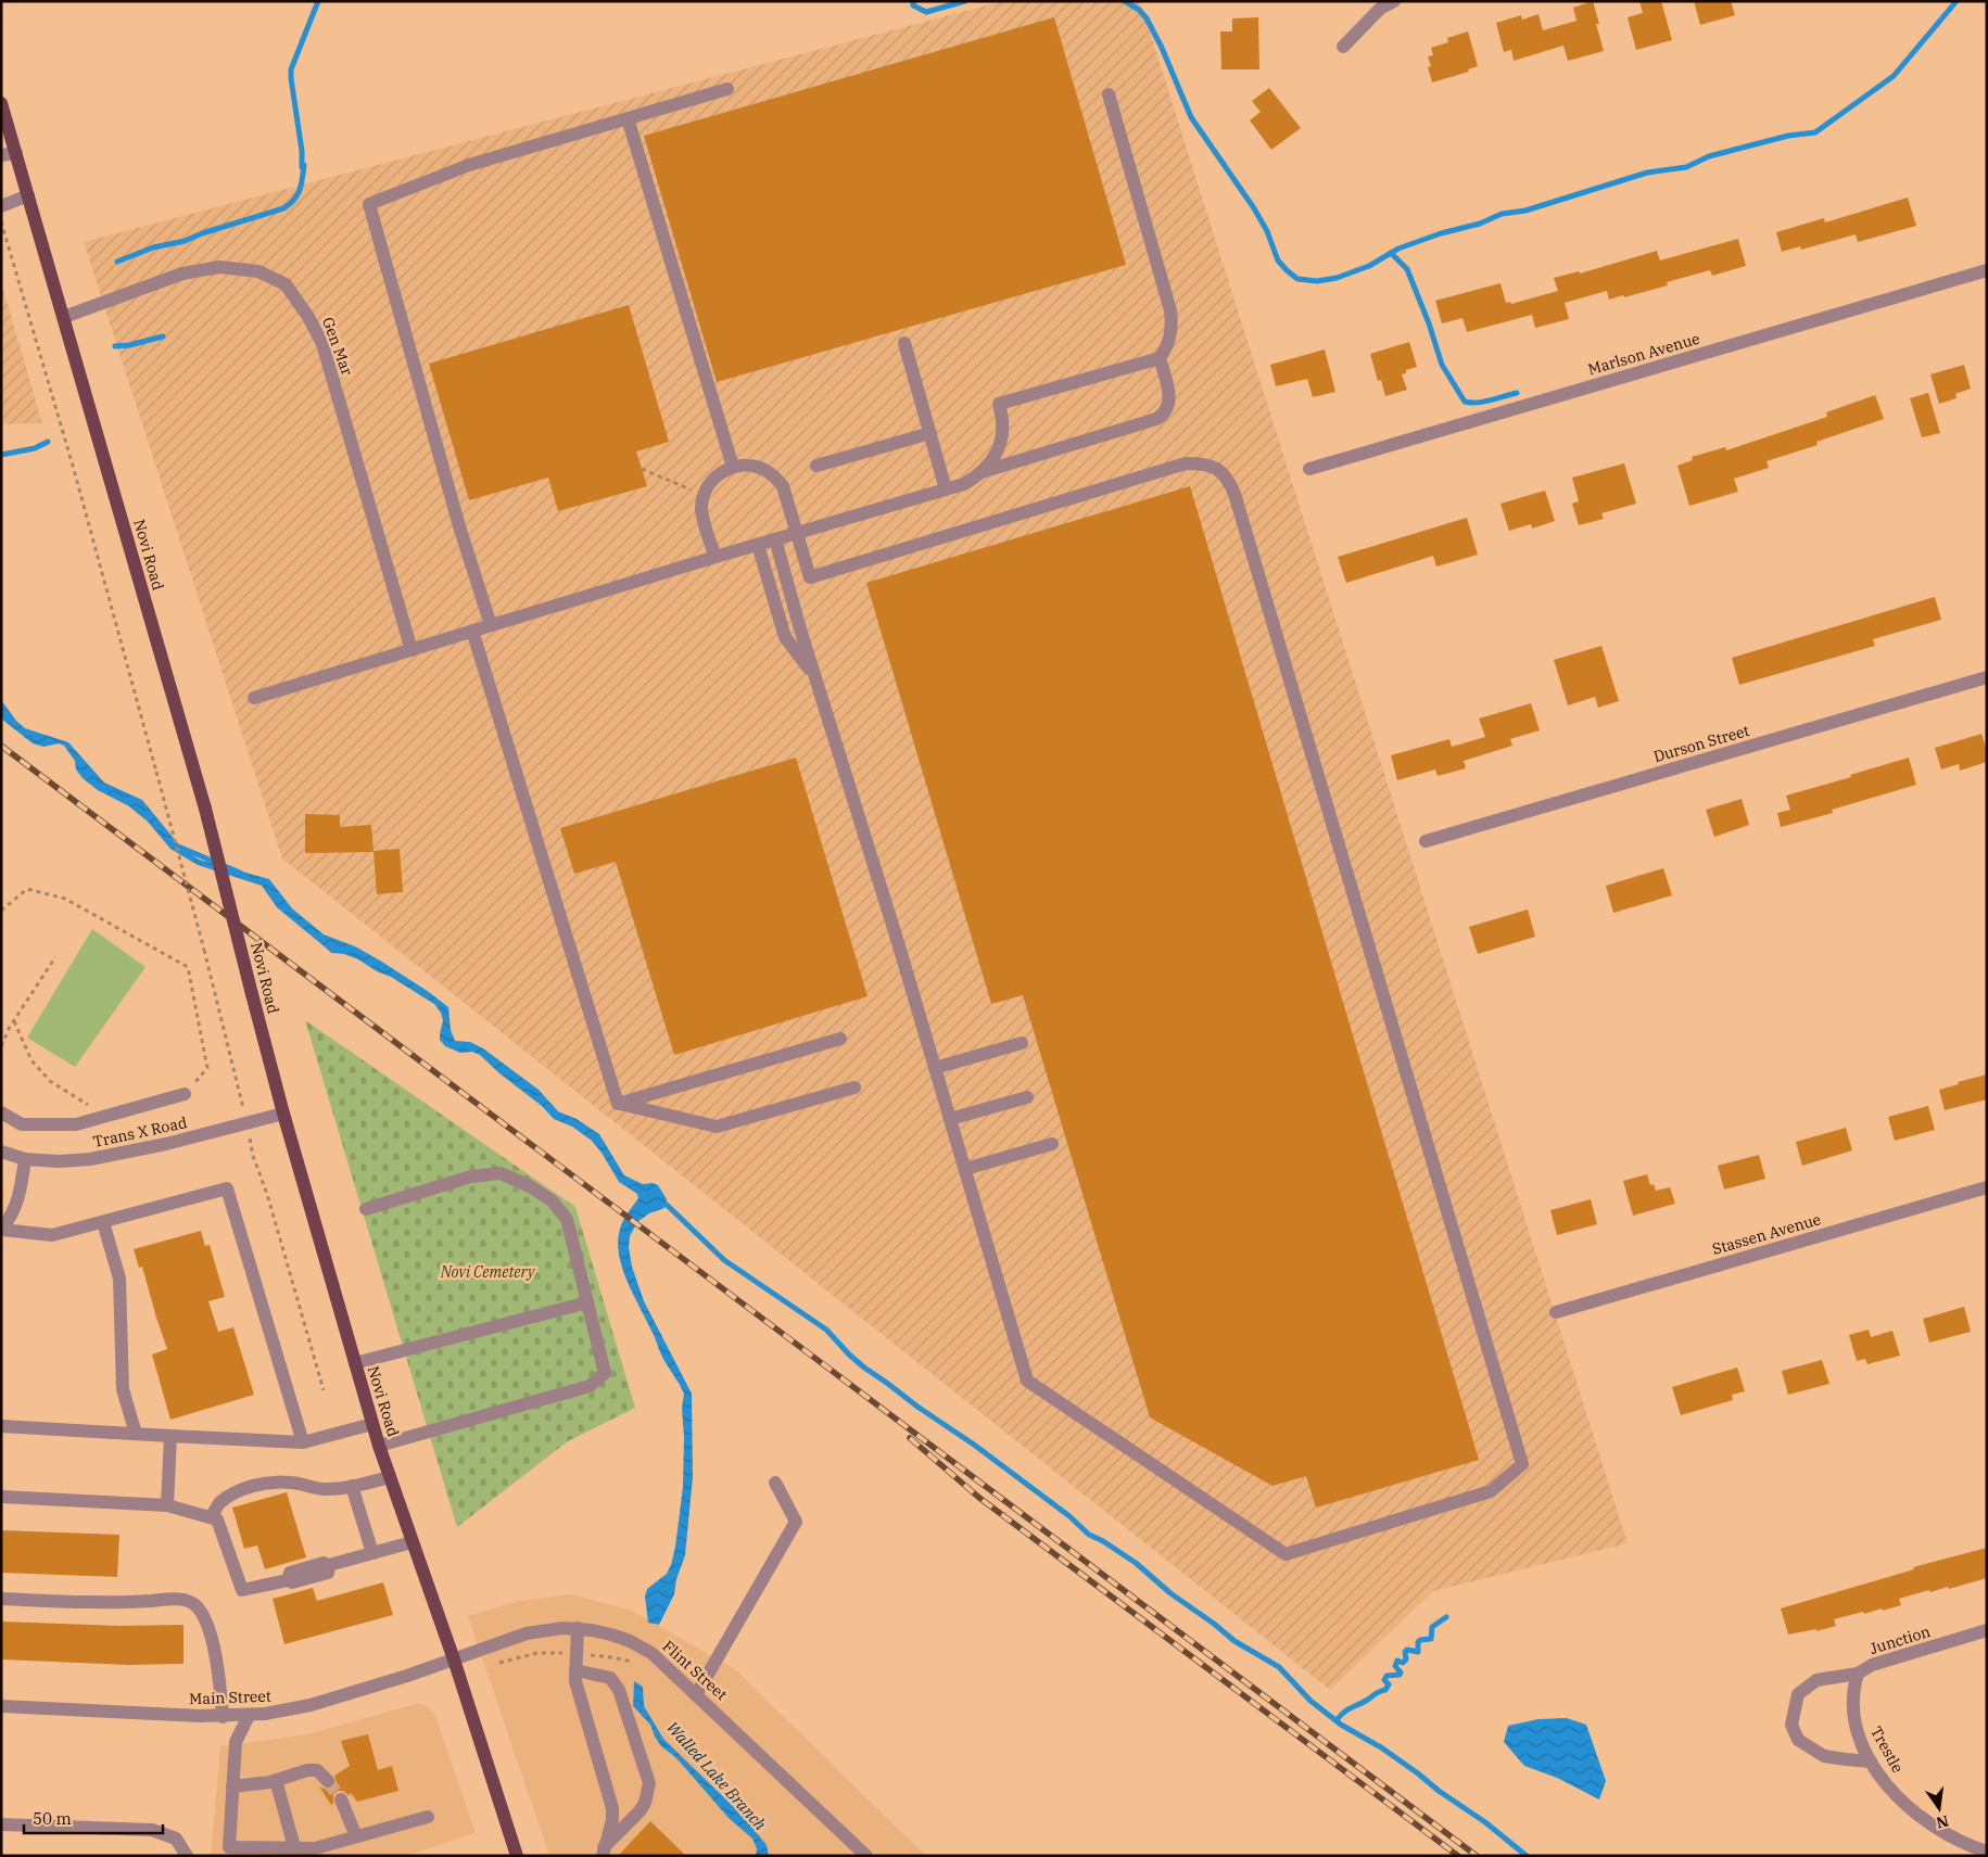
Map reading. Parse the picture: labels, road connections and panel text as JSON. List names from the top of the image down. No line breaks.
{"streets":{"main road":["Novi Road"],"street":["Gen Mar","Marlson Avenue","Durson Street","Trans X Road","Stassen Avenue","Junction","Flint Street","Main Street","Trestle"]},"crossings":[["Gen Mar","Novi Road"],["Novi Road","Trans X Road"],["Novi Road","Flint Street"],["Novi Road","Main Street"],["Junction","Trestle"],["Flint Street","Main Street"]],"water":["Walled Lake Branch"],"parks":["Novi Cemetery"],"scale_bar":"50 m","north":"bottom"}
